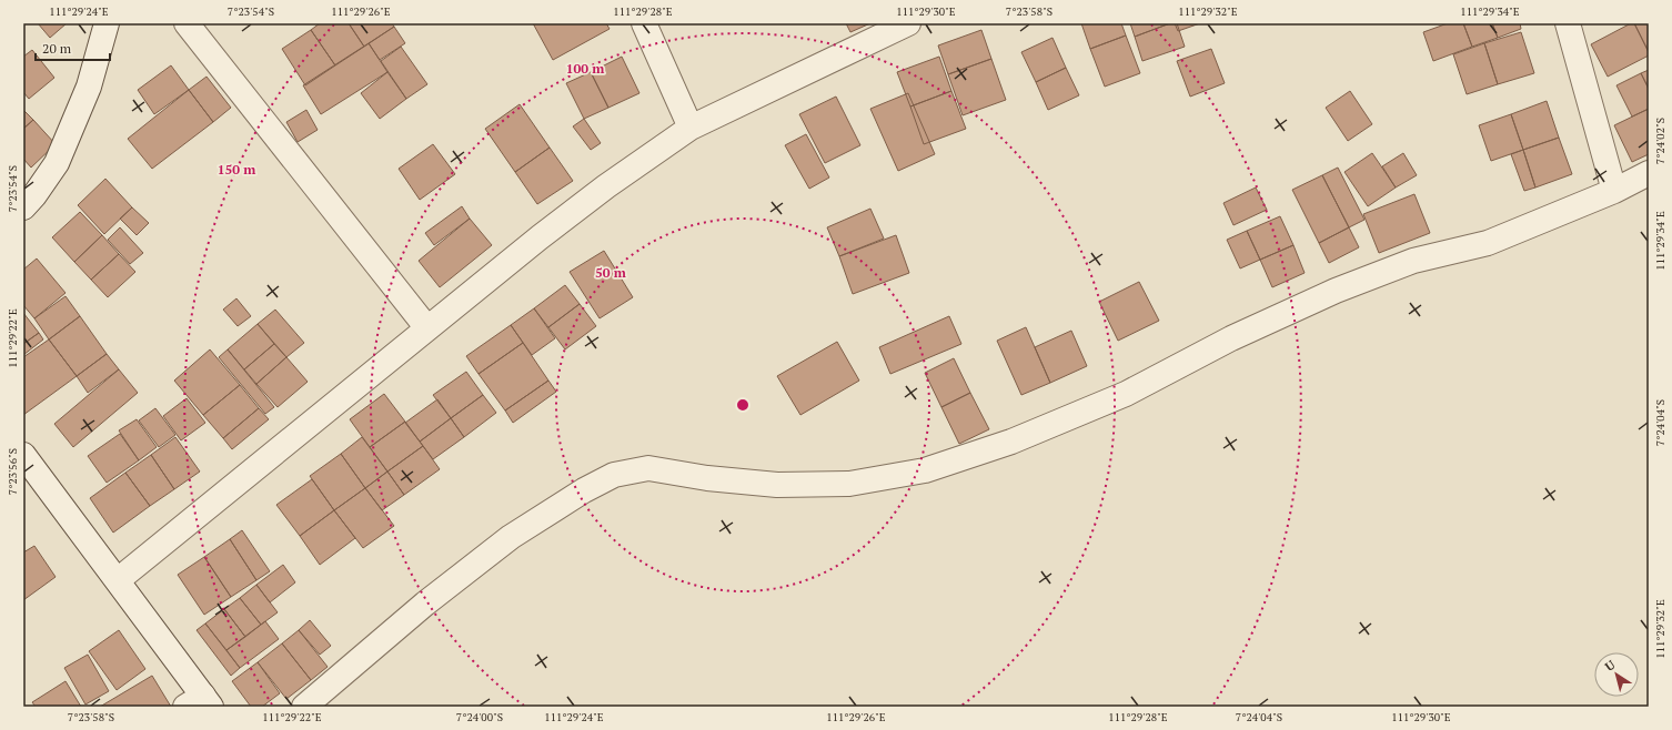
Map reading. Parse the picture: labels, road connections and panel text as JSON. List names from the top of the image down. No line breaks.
{"scale_bar":"20 m","north":"top left","coordinates":["111°29'24\"E","7°23'54\"S","111°29'26\"E","111°29'28\"E","111°29'30\"E","7°23'58\"S","111°29'32\"E","111°29'34\"E","7°24'02\"S","111°29'22\"E","7°24'04\"S","7°23'56\"S","7°24'00\"S"],"rings":["100 m","150 m","50 m"]}
